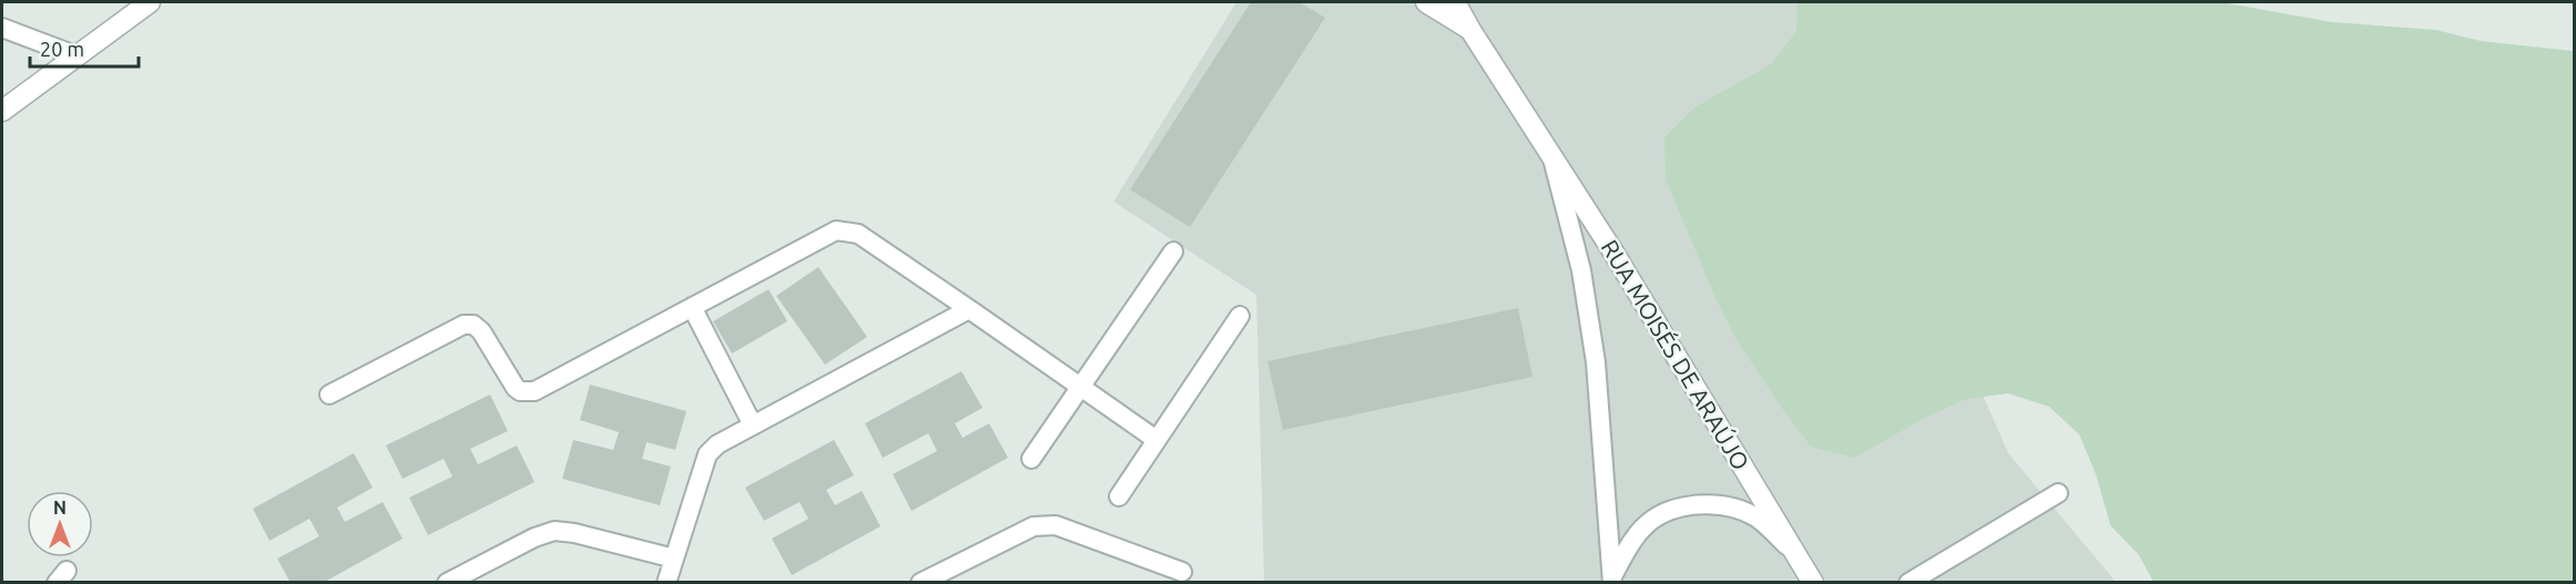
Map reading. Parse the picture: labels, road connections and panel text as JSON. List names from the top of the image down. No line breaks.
{"streets":{"street":["RUA MOISÉS DE ARAÚJO"]},"scale_bar":"20 m","north":"top"}
